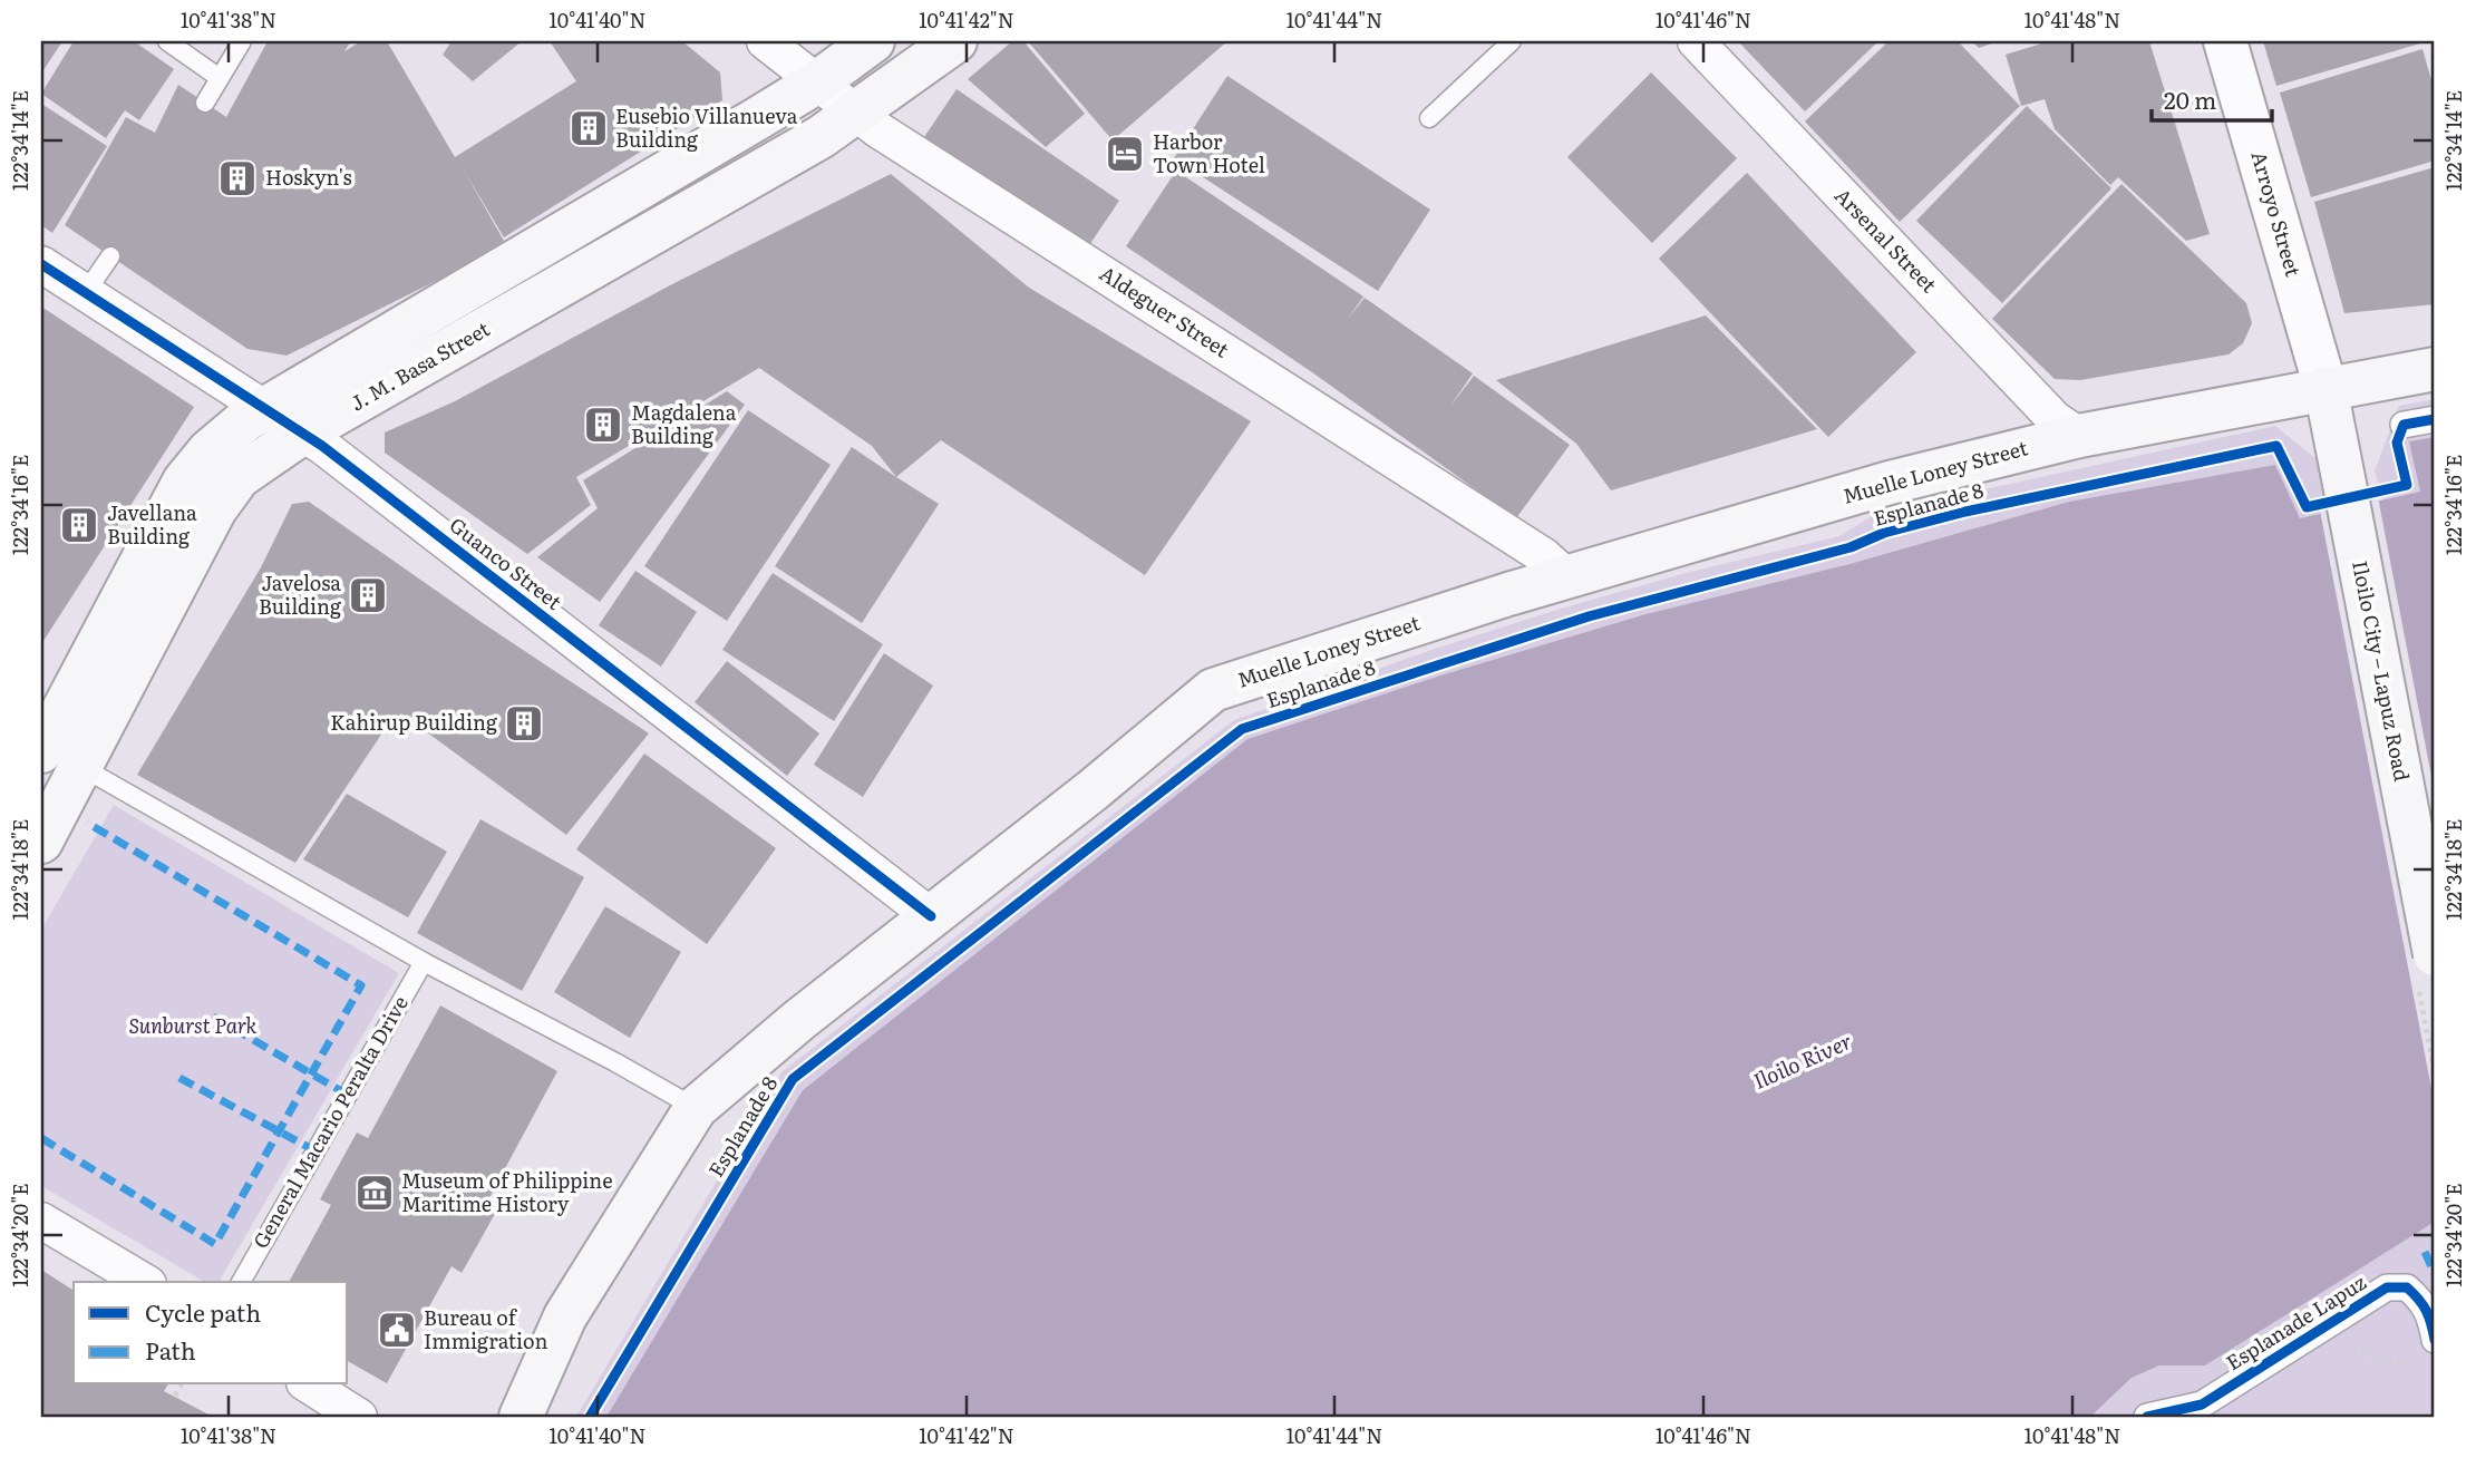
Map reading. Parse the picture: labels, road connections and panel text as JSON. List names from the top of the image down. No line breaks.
{"streets":{"main road":["J. M. Basa Street","Muelle Loney Street","Iloilo City – Lapuz Road"],"street":["Arroyo Street","Arsenal Street","Aldeguer Street","Guanco Street","Esplanade Lapuz"],"lane":["General Macario Peralta Drive"],"cycle path":["Esplanade 8"]},"crossings":[["Arroyo Street","Muelle Loney Street"],["Arroyo Street","Iloilo City – Lapuz Road"],["Arsenal Street","Muelle Loney Street"],["Aldeguer Street","J. M. Basa Street"],["Aldeguer Street","Muelle Loney Street"],["J. M. Basa Street","Guanco Street"],["Muelle Loney Street","Guanco Street"],["Muelle Loney Street","Iloilo City – Lapuz Road"]],"water":["Iloilo River"],"parks":["Sunburst Park"],"places":{"building":["Eusebio Villanueva Building","Hoskyn's","Magdalena Building","Javellana Building","Javelosa Building","Kahirup Building"],"hotel":["Harbor Town Hotel"],"museum":["Museum of Philippine Maritime History"],"public building":["Bureau of Immigration"]},"legend":["Cycle path","Path"],"scale_bar":"20 m","coordinates":["10°41'38\"N","10°41'40\"N","10°41'42\"N","10°41'44\"N","10°41'46\"N","10°41'48\"N","122°34'14\"E","122°34'16\"E","122°34'18\"E","122°34'20\"E"]}
